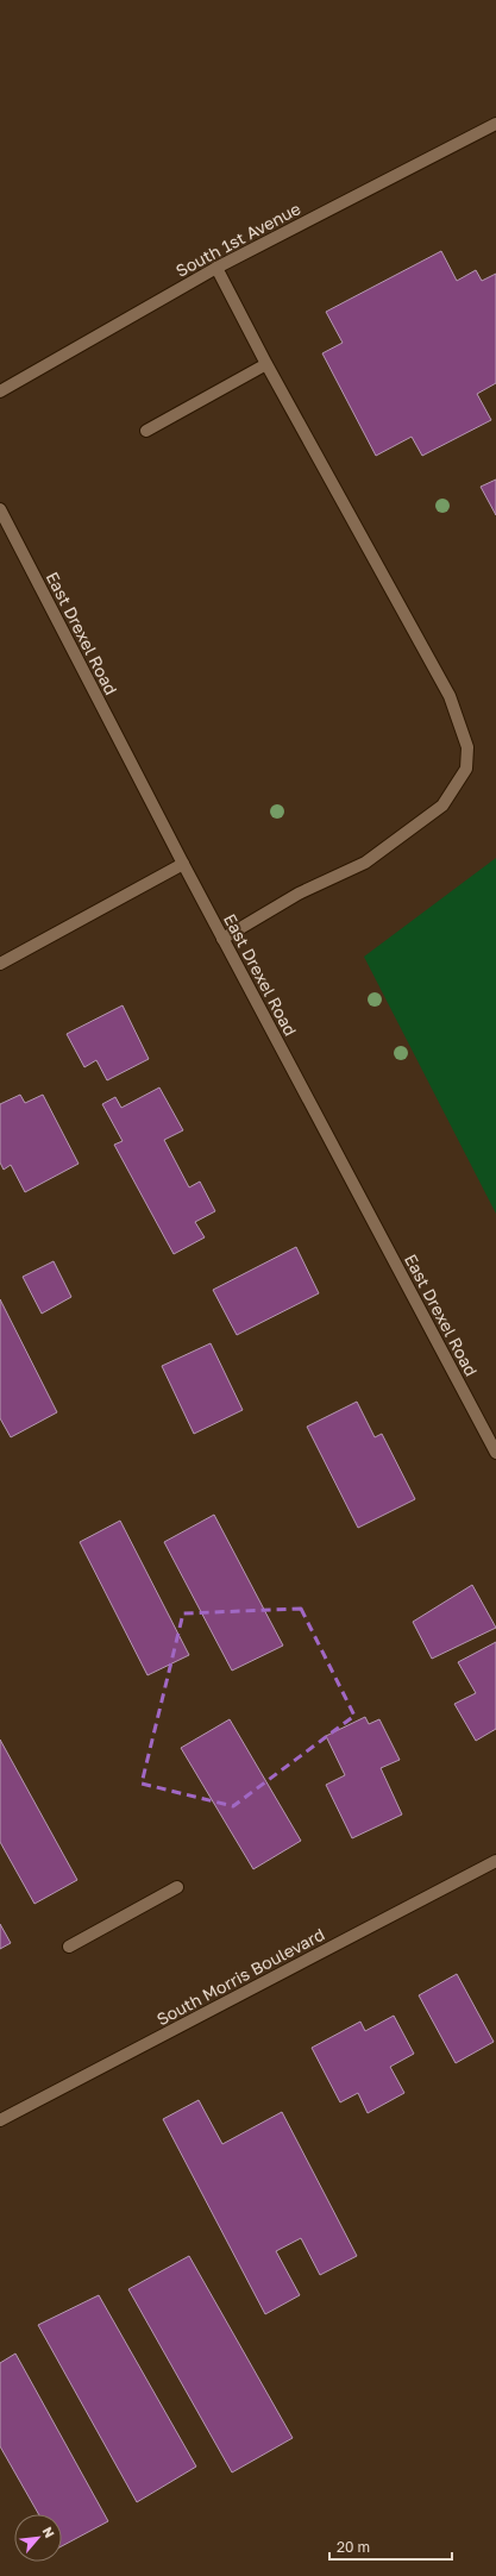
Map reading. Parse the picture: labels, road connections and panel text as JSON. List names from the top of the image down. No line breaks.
{"streets":{"street":["South 1st Avenue","East Drexel Road","South Morris Boulevard"]},"scale_bar":"20 m","north":"top right"}
